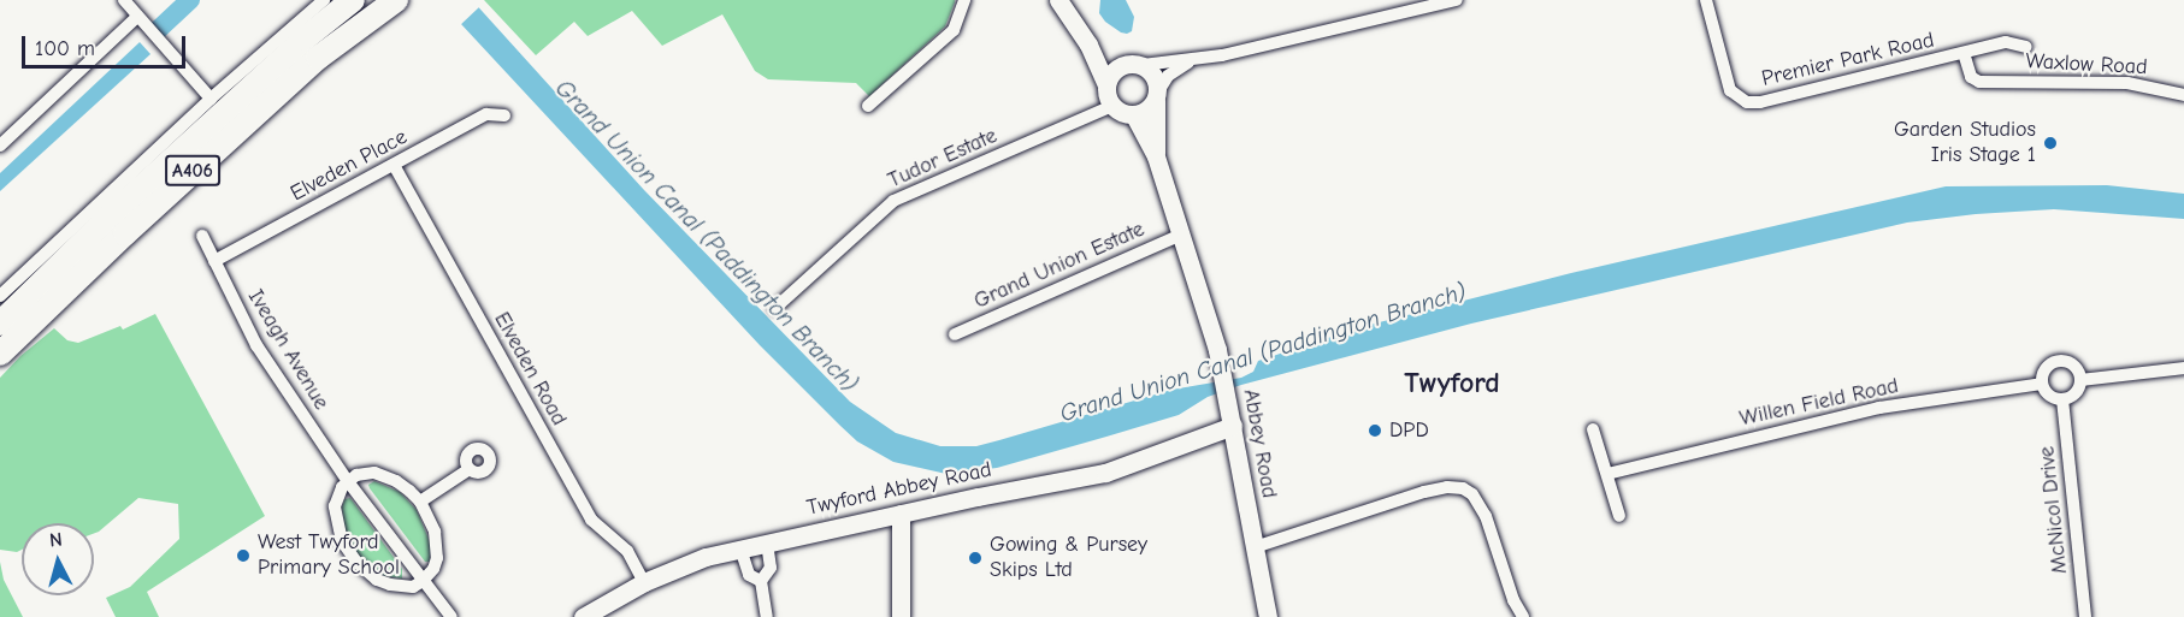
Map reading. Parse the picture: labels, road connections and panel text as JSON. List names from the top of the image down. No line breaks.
{"streets":{"highway":["A406"],"street":["Premier Park Road","Waxlow Road","Tudor Estate","Elveden Place","Grand Union Estate","Iveagh Avenue","Elveden Road","Willen Field Road","Abbey Road","Twyford Abbey Road","McNicol Drive"]},"crossings":[["Premier Park Road","Waxlow Road"],["Tudor Estate","Abbey Road"],["Elveden Place","Iveagh Avenue"],["Elveden Place","Elveden Road"],["Grand Union Estate","Abbey Road"],["Elveden Road","Twyford Abbey Road"],["Willen Field Road","McNicol Drive"],["Abbey Road","Twyford Abbey Road"]],"districts":["Twyford"],"water":["Grand Union Canal (Paddington Branch)"],"places":["Garden Studios Iris Stage 1","DPD","West Twyford Primary School","Gowing & Pursey Skips Ltd"],"scale_bar":"100 m","north":"top"}
